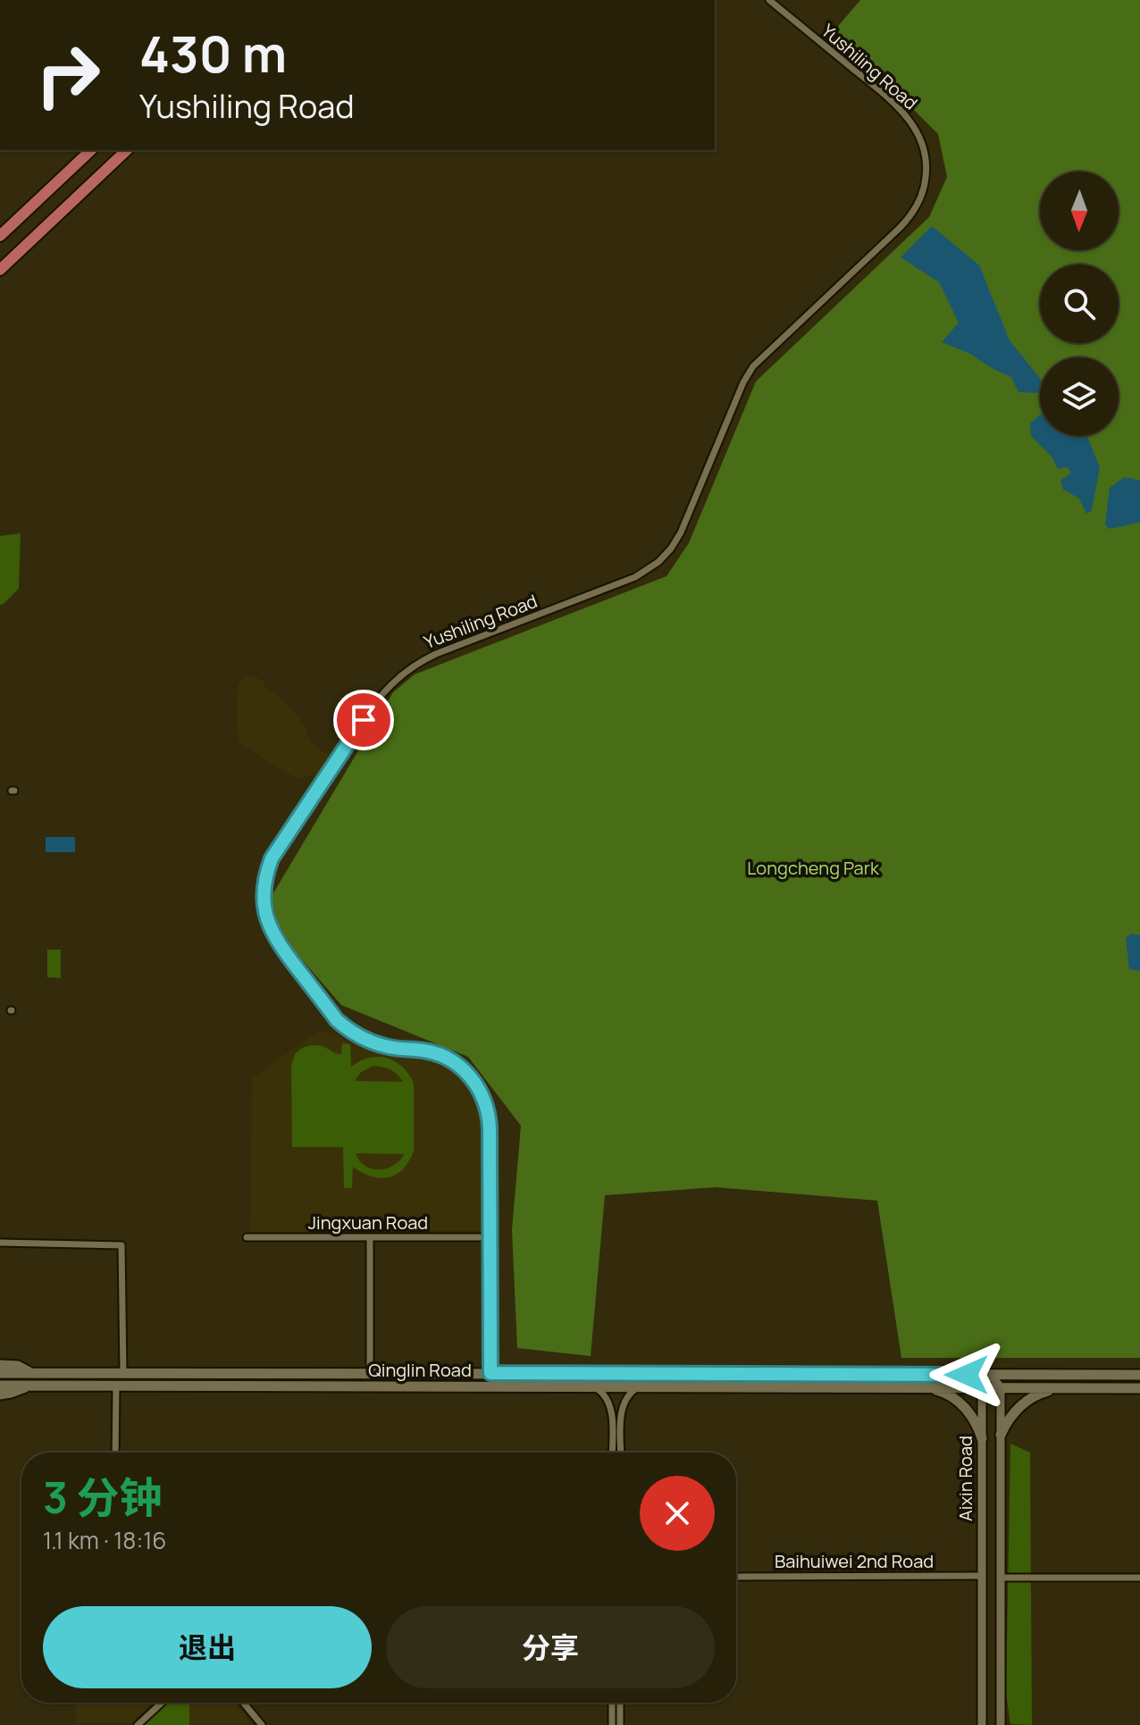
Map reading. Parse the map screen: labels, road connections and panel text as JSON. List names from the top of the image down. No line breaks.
{"streets":{"main road":["Qinglin Road"],"street":["Yushiling Road","Jingxuan Road","Aixin Road","Baihuiwei 2nd Road"]},"crossings":[["Yushiling Road","Jingxuan Road"],["Yushiling Road","Qinglin Road"],["Qinglin Road","Aixin Road"],["Aixin Road","Baihuiwei 2nd Road"]],"parks":["Longcheng Park"],"north":"bottom","page":{"turn":["430 m","Yushiling Road"],"heading":["3 分钟","1.1 km · 18:16"],"buttons":["退出","分享"]}}
